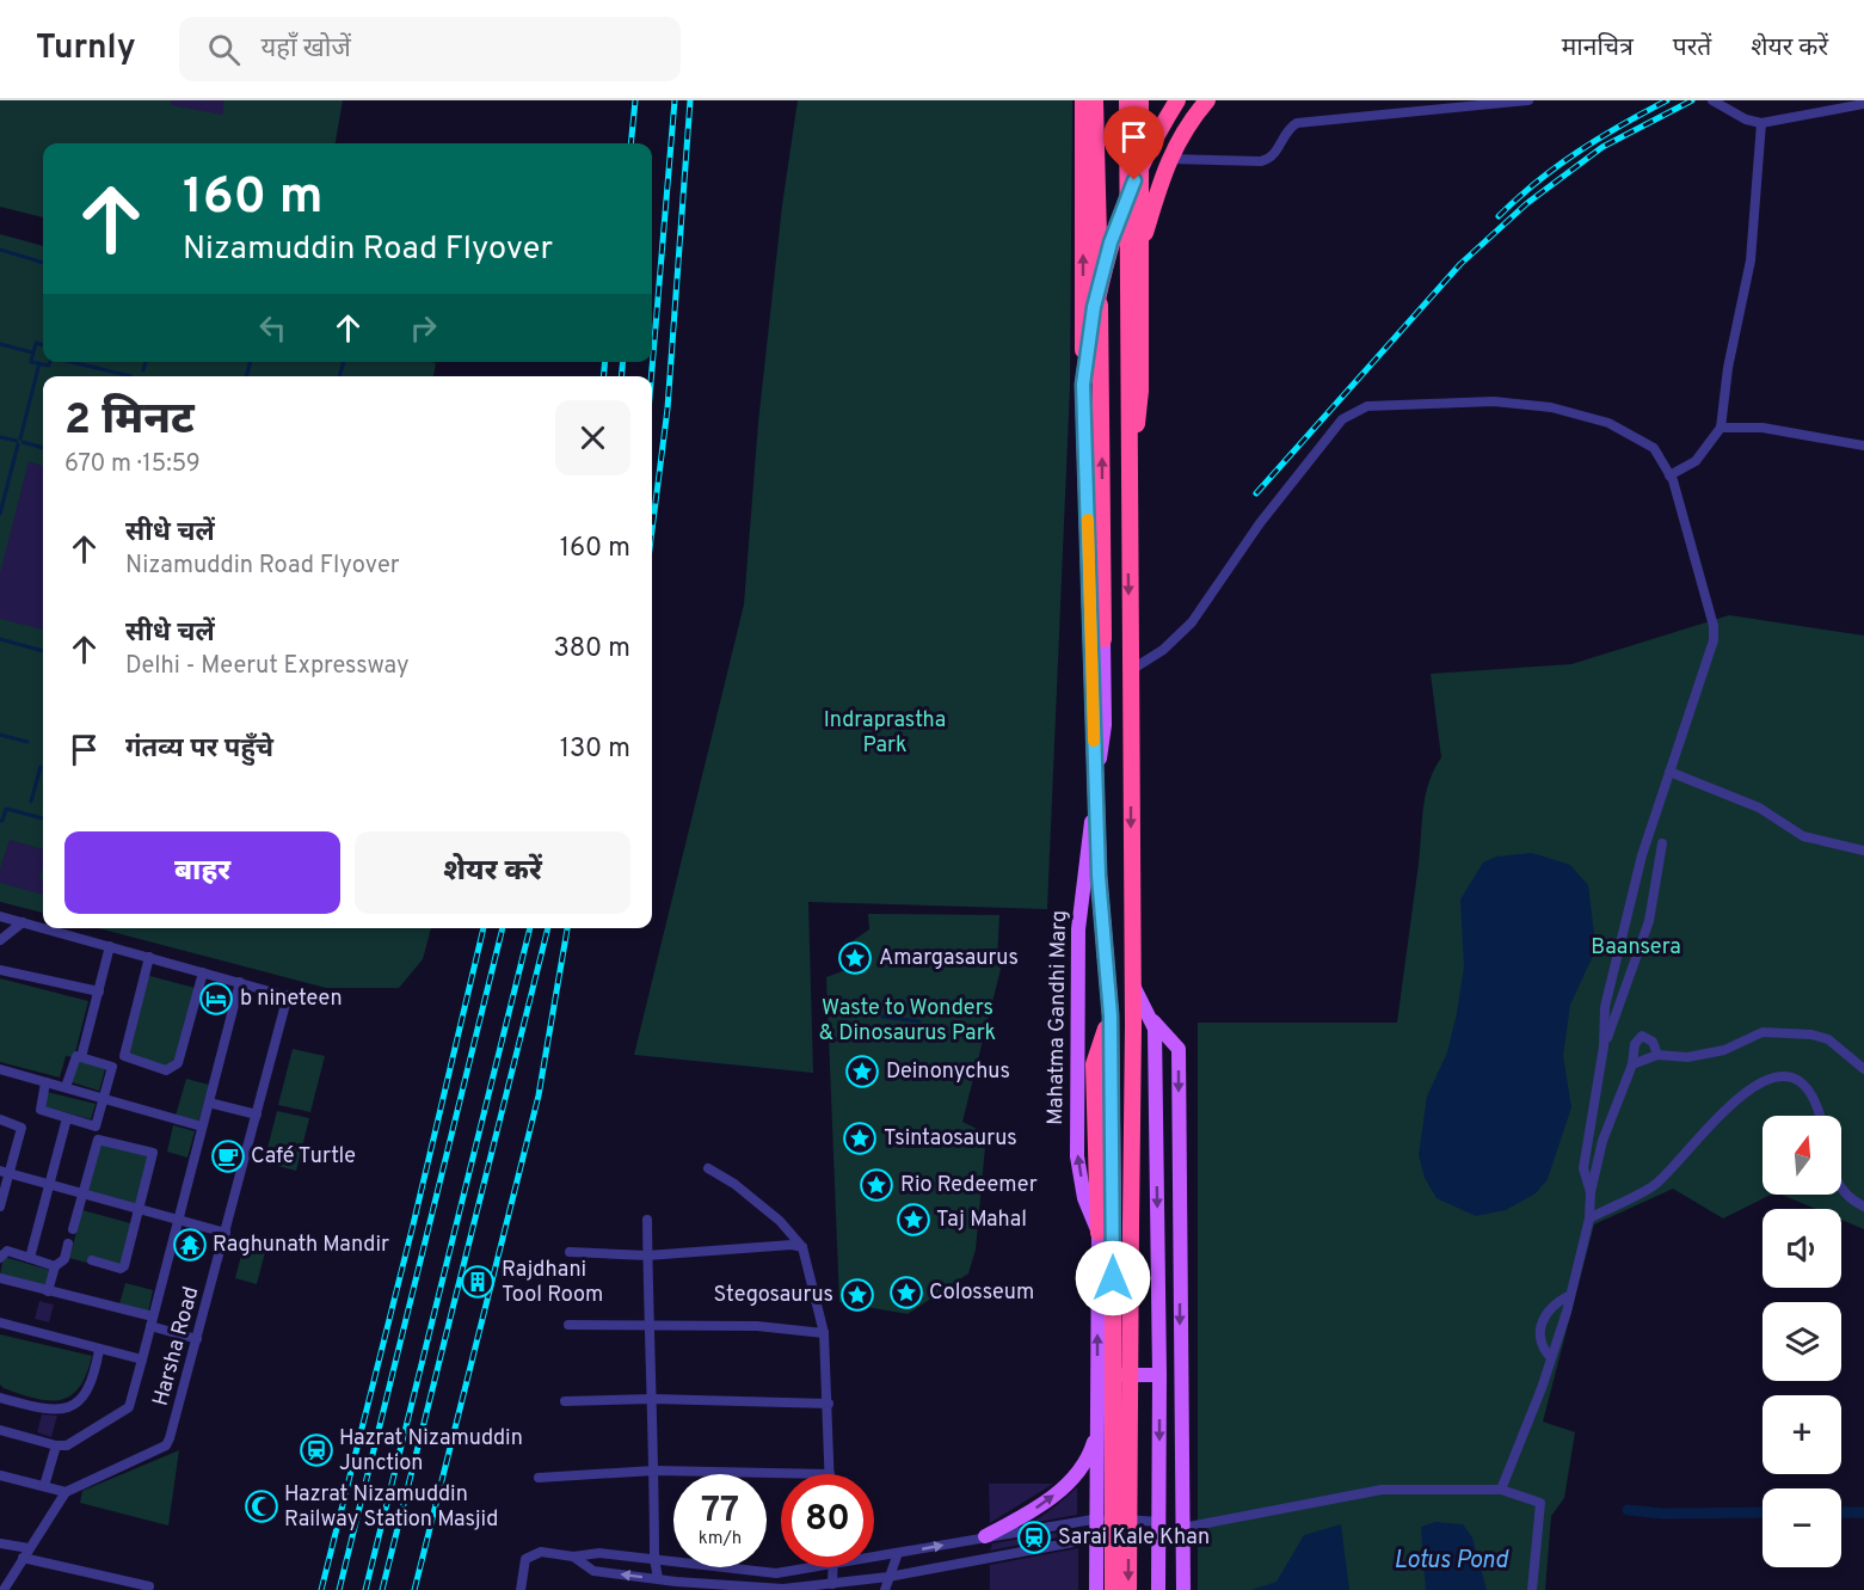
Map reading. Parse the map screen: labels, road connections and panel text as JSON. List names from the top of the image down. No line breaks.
{"streets":{"highway":["Mahatma Gandhi Marg"],"street":["Harsha Road"]},"water":["Lotus Pond"],"parks":["Indraprastha Park","Baansera","Waste to Wonders & Dinosaurus Park"],"places":{"place":["Amargasaurus","Deinonychus","Tsintaosaurus","Rio Redeemer","Taj Mahal","Colosseum","Stegosaurus"],"hotel":["b nineteen"],"cafe":["Café Turtle"],"temple":["Raghunath Mandir"],"building":["Rajdhani Tool Room"],"station":["Hazrat Nizamuddin Junction","Sarai Kale Khan"],"mosque":["Hazrat Nizamuddin Railway Station Masjid"]},"north":"top","page":{"header":"Turnly","search":"यहाँ खोजें","nav":["मानचित्र","परतें","शेयर करें"],"turn":["160 m","Nizamuddin Road Flyover"],"heading":["2 मिनट","670 m · 15:59"],"list":[{"name":"सीधे चलें","note":"Nizamuddin Road Flyover","value":"160 m"},{"name":"सीधे चलें","note":"Delhi - Meerut Expressway","value":"380 m"},{"name":"गंतव्य पर पहुँचे","value":"130 m"}],"buttons":["बाहर","शेयर करें"],"map_buttons":["+","−"],"speed":"77 km/h","limit":"80"}}
